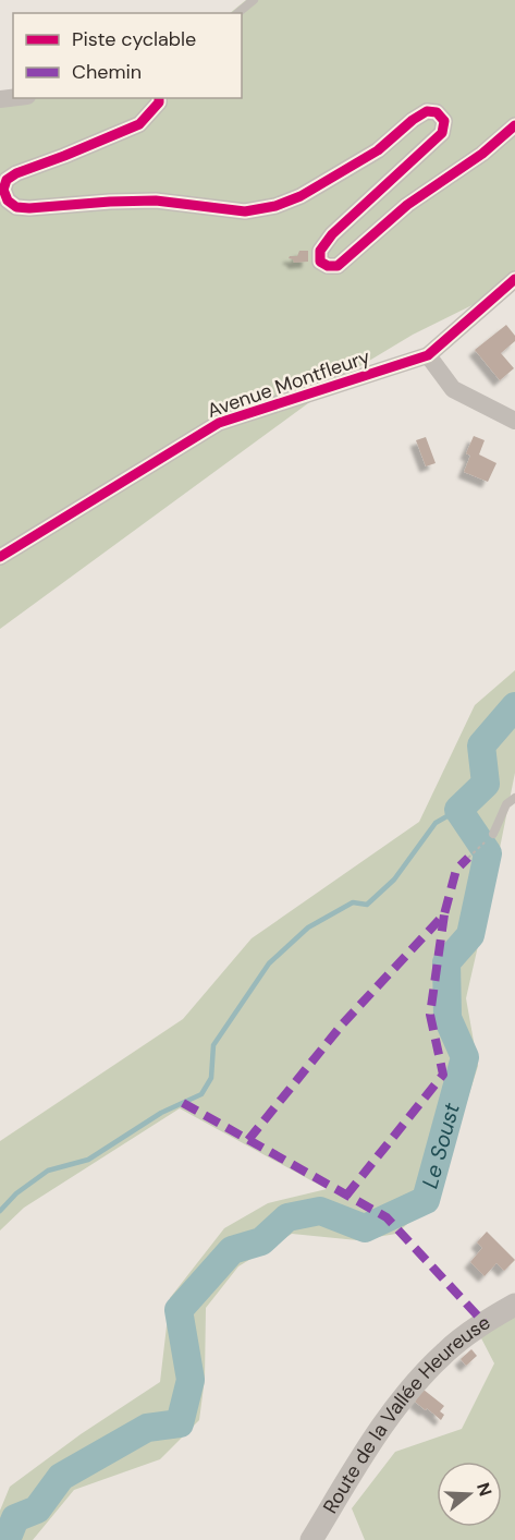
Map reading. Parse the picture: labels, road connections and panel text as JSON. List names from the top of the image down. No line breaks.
{"streets":{"street":["Avenue Montfleury","Route de la Vallée Heureuse"]},"water":["Le Soust"],"legend":["Piste cyclable","Chemin"],"north":"right"}
